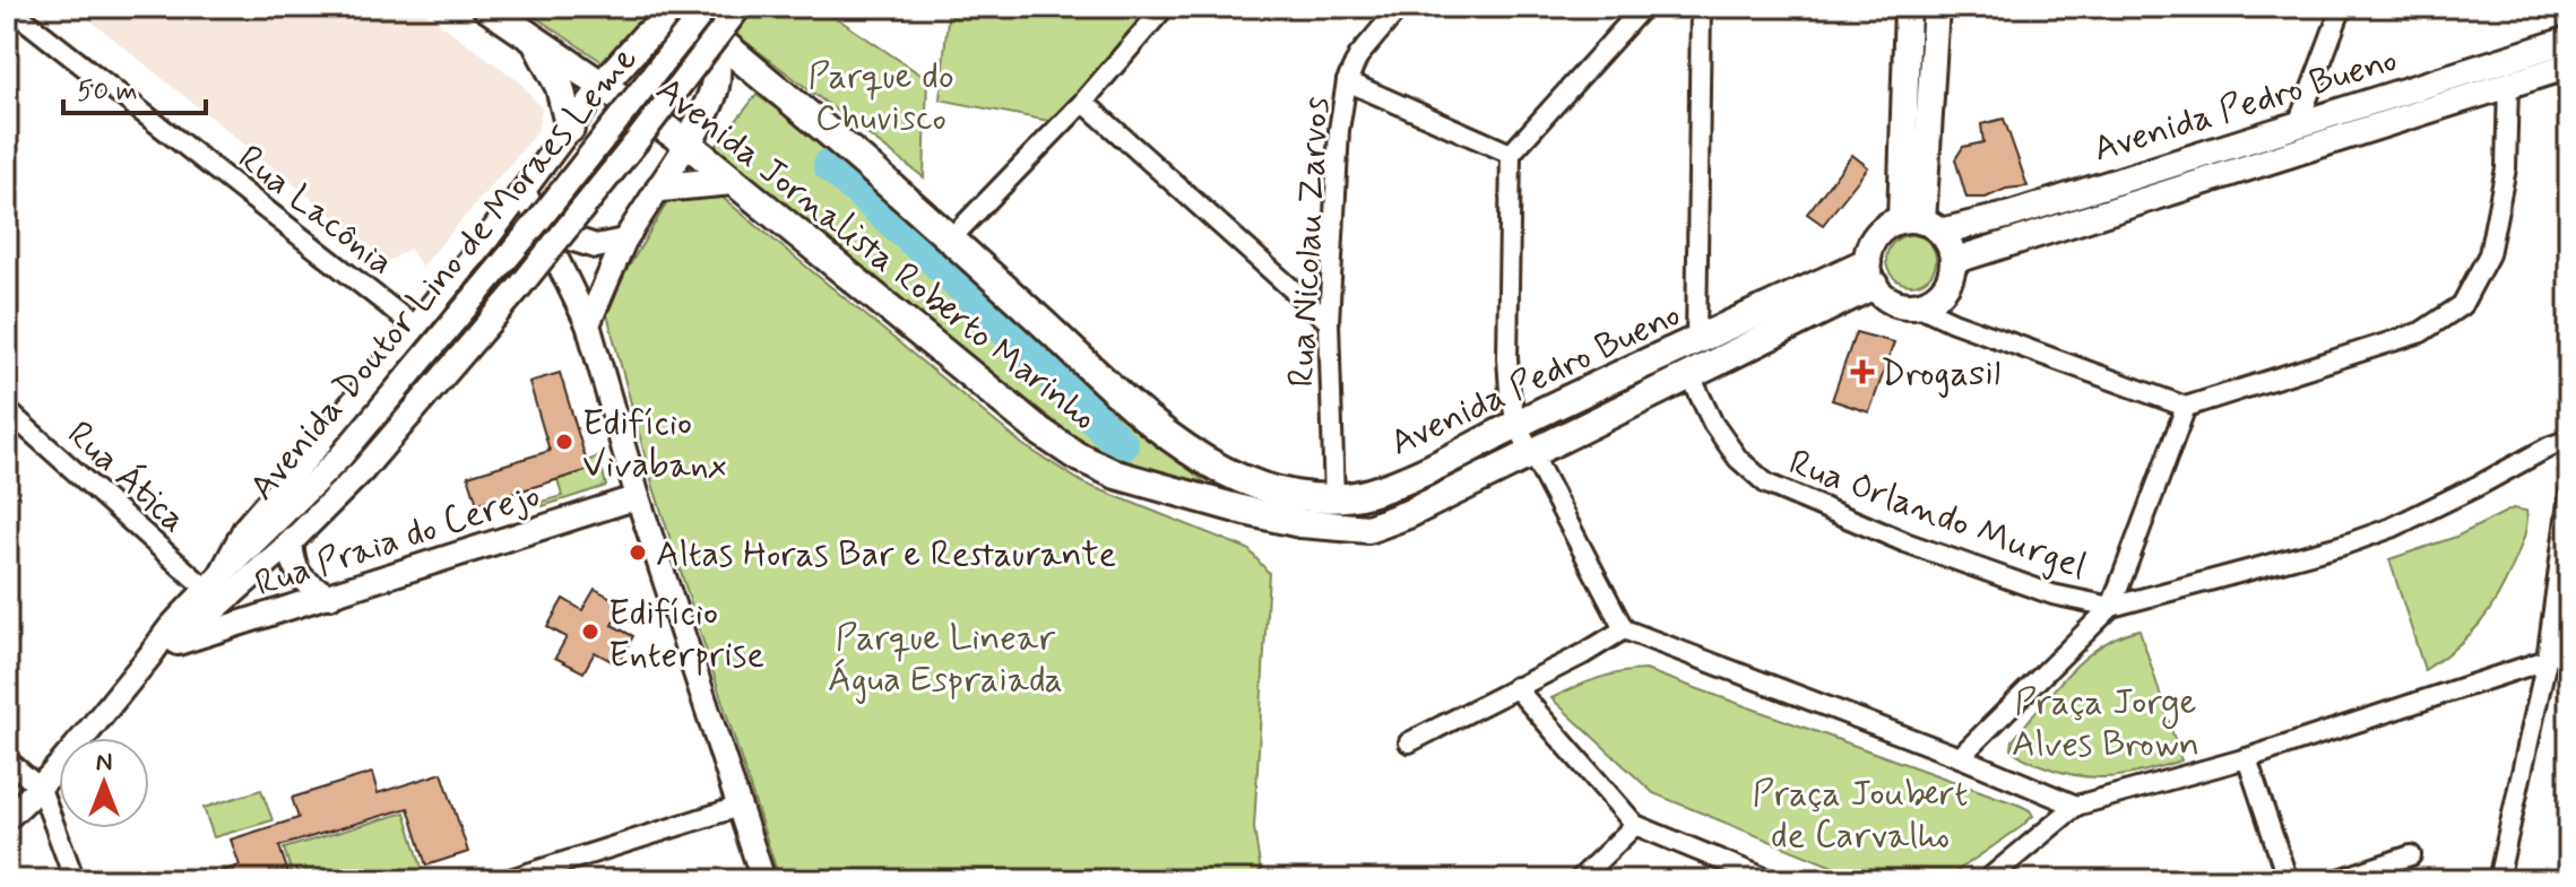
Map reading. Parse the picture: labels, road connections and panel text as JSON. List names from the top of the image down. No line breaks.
{"streets":{"main road":["Avenida Pedro Bueno","Avenida Jornalista Roberto Marinho"],"street":["Rua Lacônia","Rua Nicolau Zarvos","Avenida Doutor Lino de Moraes Leme","Rua Ática","Rua Orlando Murgel","Rua Praia do Cerejo"]},"crossings":[["Avenida Pedro Bueno","Rua Nicolau Zarvos"],["Avenida Pedro Bueno","Avenida Jornalista Roberto Marinho"],["Avenida Pedro Bueno","Rua Orlando Murgel"],["Rua Lacônia","Avenida Doutor Lino de Moraes Leme"],["Avenida Jornalista Roberto Marinho","Avenida Doutor Lino de Moraes Leme"],["Avenida Doutor Lino de Moraes Leme","Rua Ática"],["Avenida Doutor Lino de Moraes Leme","Rua Praia do Cerejo"]],"parks":["Parque do Chuvisco","Parque Linear Água Espraiada","Praça Jorge Alves Brown","Praça Joubert de Carvalho"],"places":{"health":["Drogasil"],"other":["Edifício Vivabanx","Altas Horas Bar e Restaurante","Edifício Enterprise"]},"scale_bar":"50 m","north":"top"}
